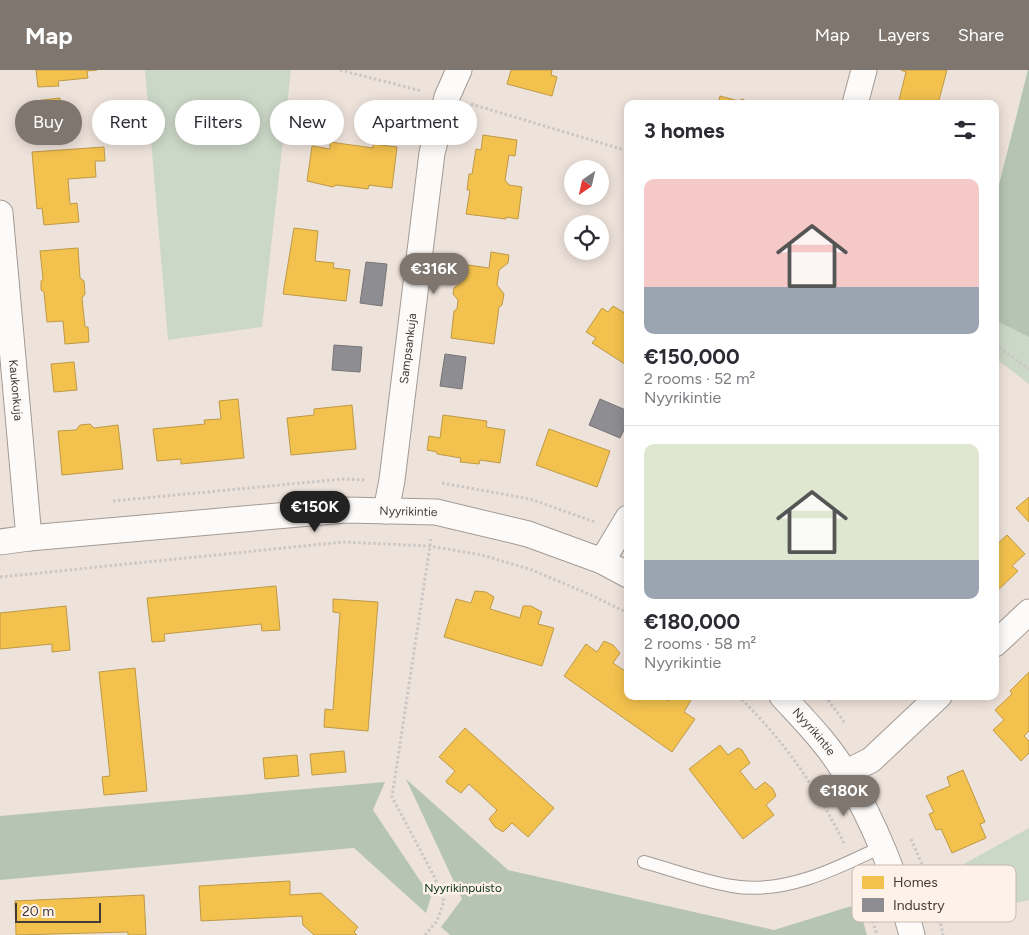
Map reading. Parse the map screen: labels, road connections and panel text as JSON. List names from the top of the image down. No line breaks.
{"streets":{"street":["Sampsankuja","Kaukonkuja","Nyyrikintie"]},"crossings":[["Sampsankuja","Nyyrikintie"],["Kaukonkuja","Nyyrikintie"]],"parks":["Nyyrikinpuisto"],"legend":["Homes","Industry"],"scale_bar":"20 m","north":"bottom left","page":{"header":"Map","nav":["Map","Layers","Share"],"chip":["Buy","Rent","Filters","New","Apartment"],"heading":"3 homes","list":[{"name":"€150,000","note":"2 rooms · 52 m² · Nyyrikintie"},{"name":"€180,000","note":"2 rooms · 58 m² · Nyyrikintie"}],"price":["€316K","€150K","€180K"],"scale":"20 m"}}
